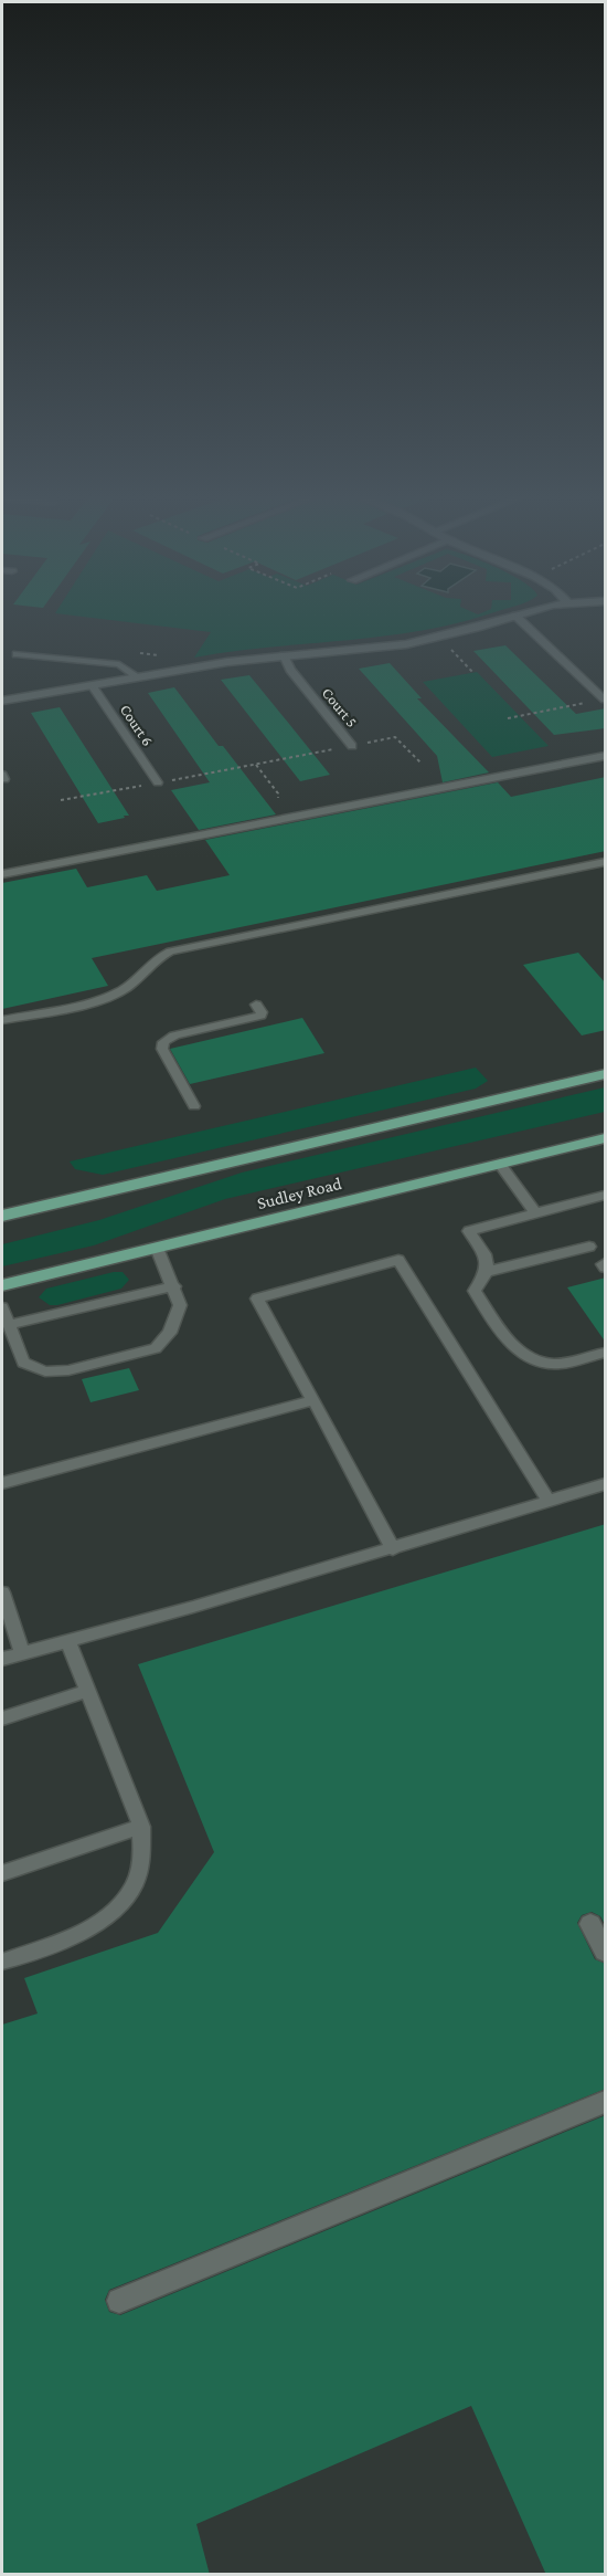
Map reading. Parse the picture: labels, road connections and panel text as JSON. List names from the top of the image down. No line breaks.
{"streets":{"main road":["Sudley Road"],"lane":["Court 5","Court 6"]}}
